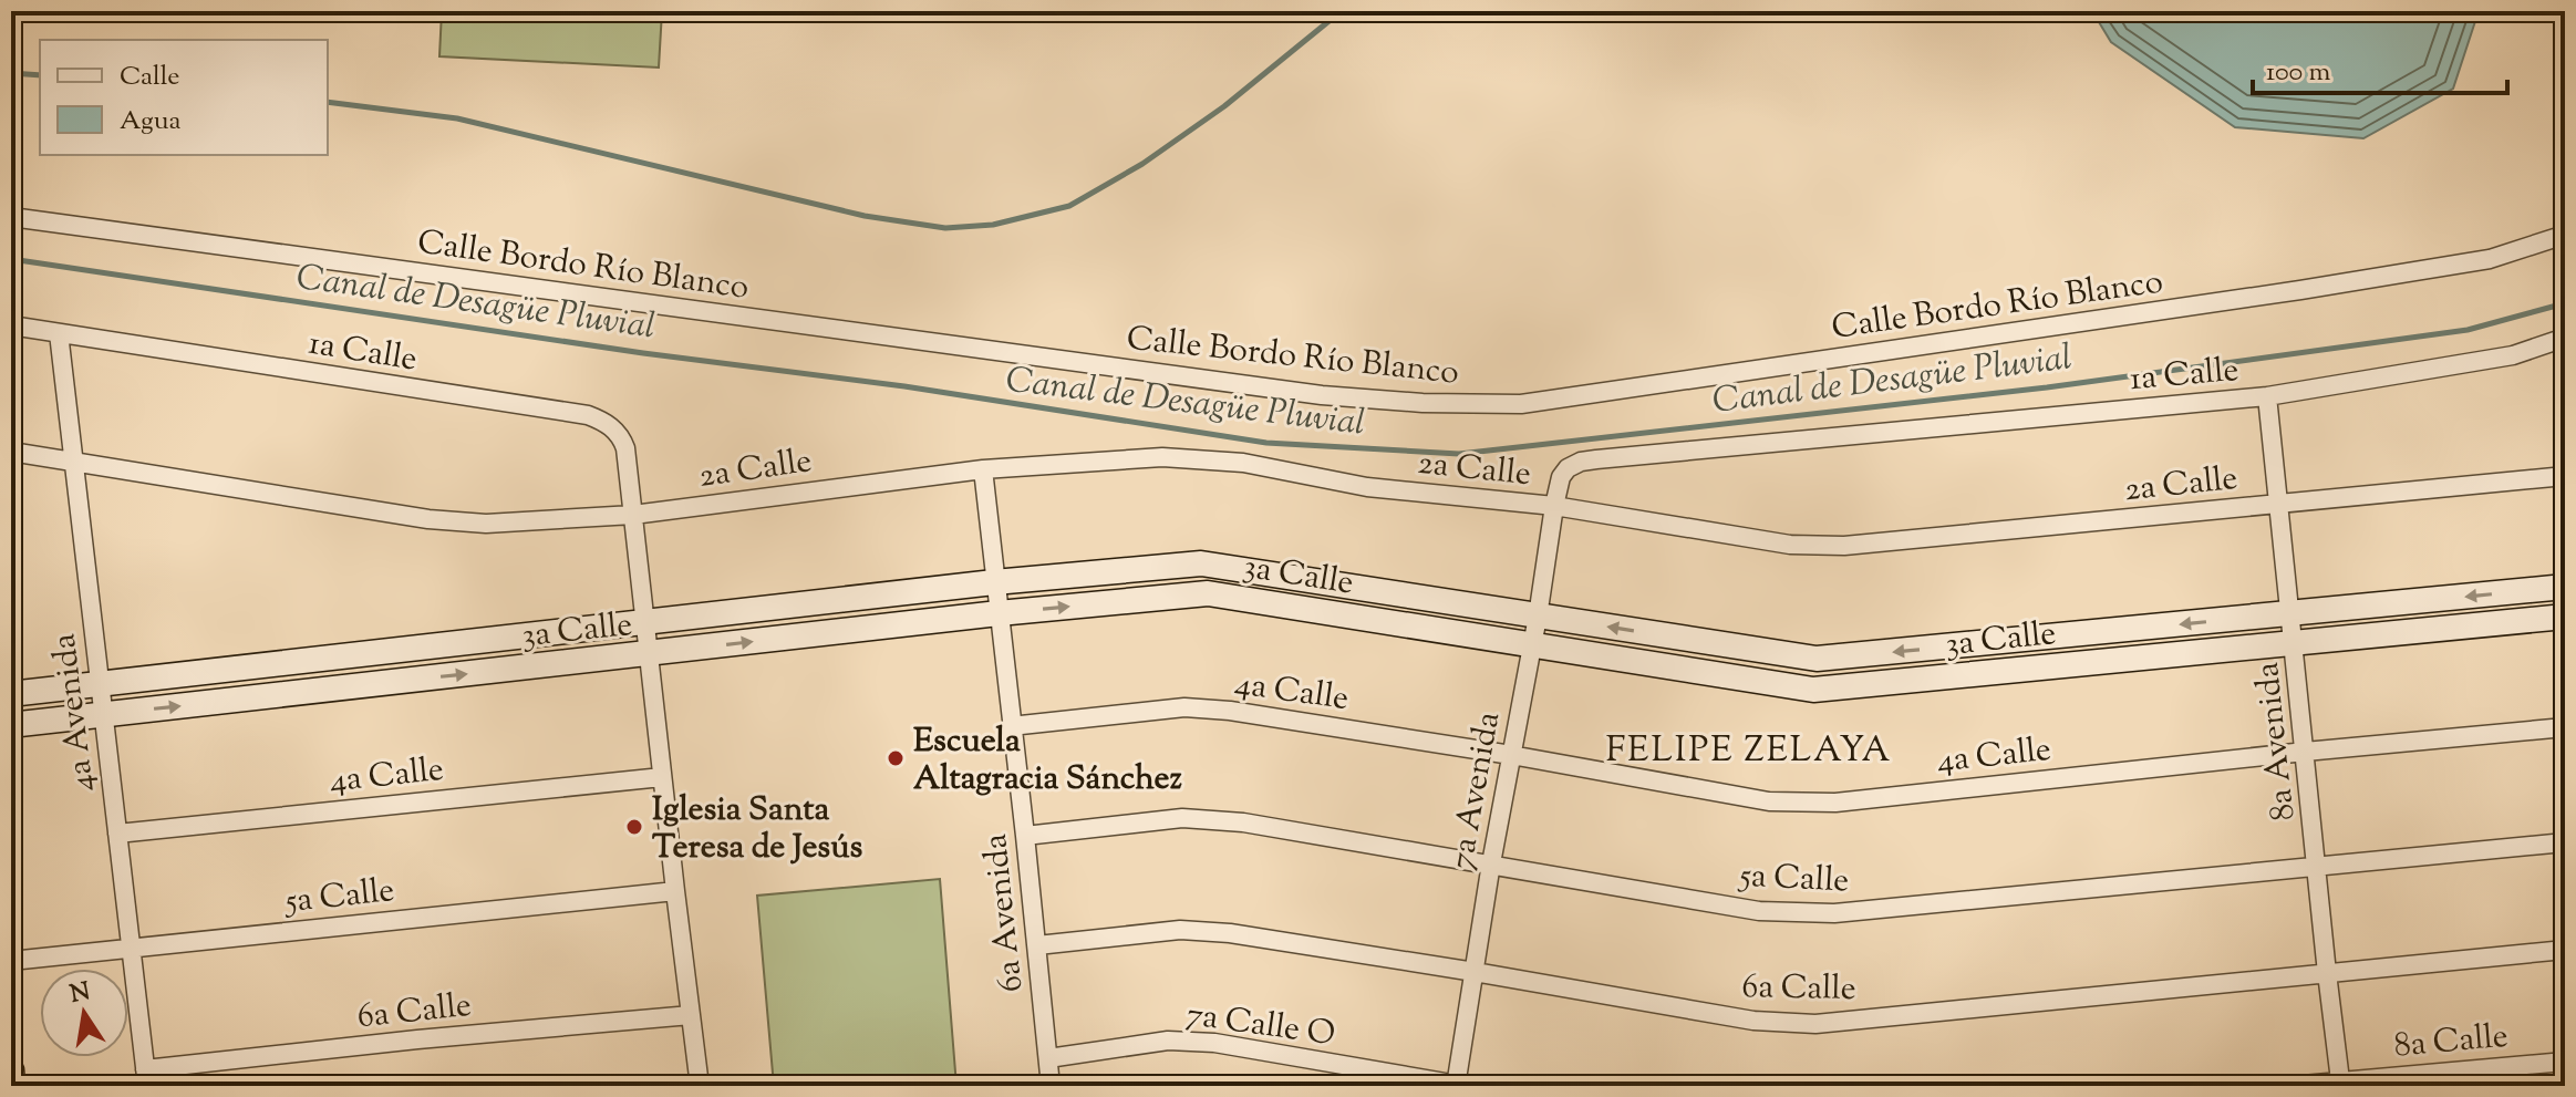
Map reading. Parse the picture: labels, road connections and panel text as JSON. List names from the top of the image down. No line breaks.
{"streets":{"street":["Calle Bordo Río Blanco","1a Calle","2a Calle","3a Calle","4a Calle","4a Avenida","8a Avenida","7a Avenida","5a Calle","6a Avenida","6a Calle","7a Calle O","8a Calle"]},"crossings":[["1a Calle","2a Calle"],["1a Calle","4a Avenida"],["1a Calle","8a Avenida"],["1a Calle","7a Avenida"],["2a Calle","4a Avenida"],["2a Calle","8a Avenida"],["2a Calle","7a Avenida"],["2a Calle","6a Avenida"],["3a Calle","4a Avenida"],["3a Calle","8a Avenida"],["3a Calle","7a Avenida"],["3a Calle","6a Avenida"],["4a Calle","4a Avenida"],["4a Calle","8a Avenida"],["4a Calle","7a Avenida"],["4a Calle","6a Avenida"],["4a Avenida","5a Calle"],["4a Avenida","6a Calle"],["8a Avenida","5a Calle"],["8a Avenida","6a Calle"],["8a Avenida","8a Calle"],["7a Avenida","5a Calle"],["7a Avenida","6a Calle"],["7a Avenida","7a Calle O"],["5a Calle","6a Avenida"],["6a Avenida","6a Calle"],["6a Avenida","7a Calle O"]],"districts":["FELIPE ZELAYA"],"water":["Canal de Desagüe Pluvial"],"places":["Escuela Altagracia Sánchez","Iglesia Santa Teresa de Jesús"],"legend":["Calle","Agua"],"scale_bar":"100 m","north":"top"}
